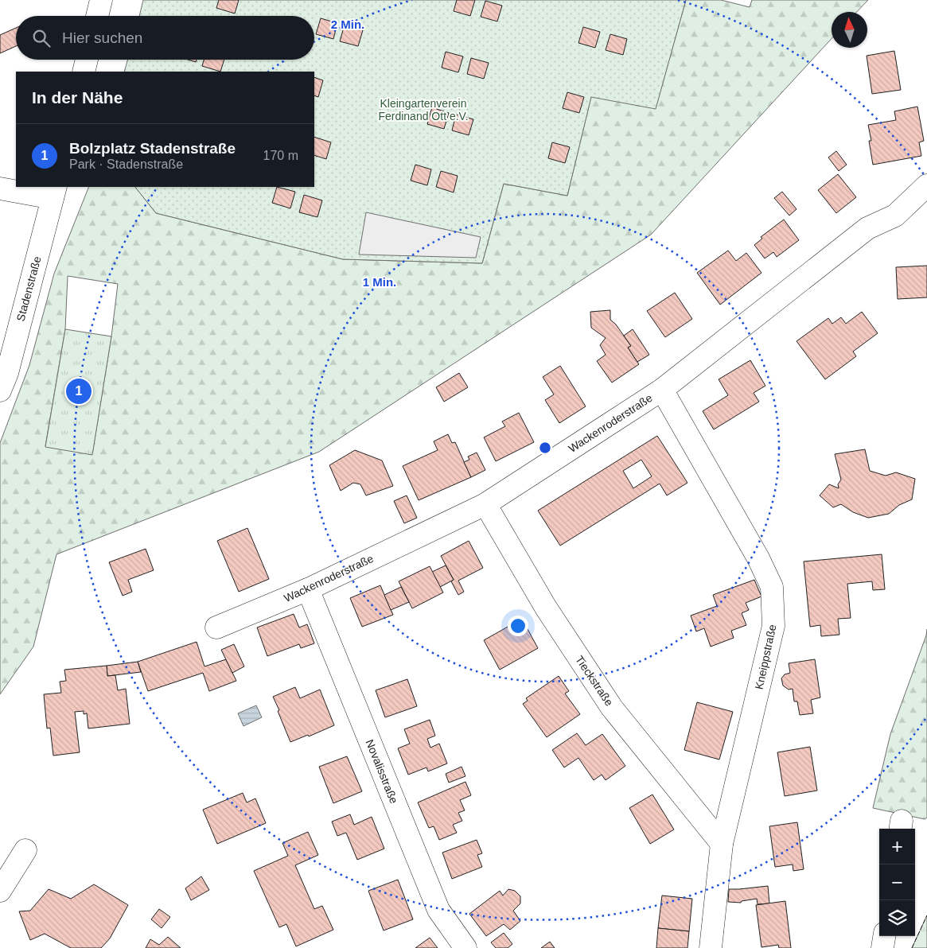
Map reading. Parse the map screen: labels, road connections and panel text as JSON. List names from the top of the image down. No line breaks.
{"streets":{"street":["Stadenstraße","Wackenroderstraße","Kneippstraße","Tieckstraße","Novalisstraße"]},"crossings":[["Wackenroderstraße","Kneippstraße"],["Wackenroderstraße","Tieckstraße"],["Wackenroderstraße","Novalisstraße"],["Kneippstraße","Tieckstraße"]],"parks":["Kleingartenverein Ferdinand Ott e.V."],"north":"top","page":{"search":"Hier suchen","heading":"In der Nähe","list":[{"mark":"1","name":"Bolzplatz Stadenstraße","note":"Park · Stadenstraße","value":"170 m"}],"pins":"1","map_buttons":["+","−"]},"rings":["2 Min.","1 Min."]}
